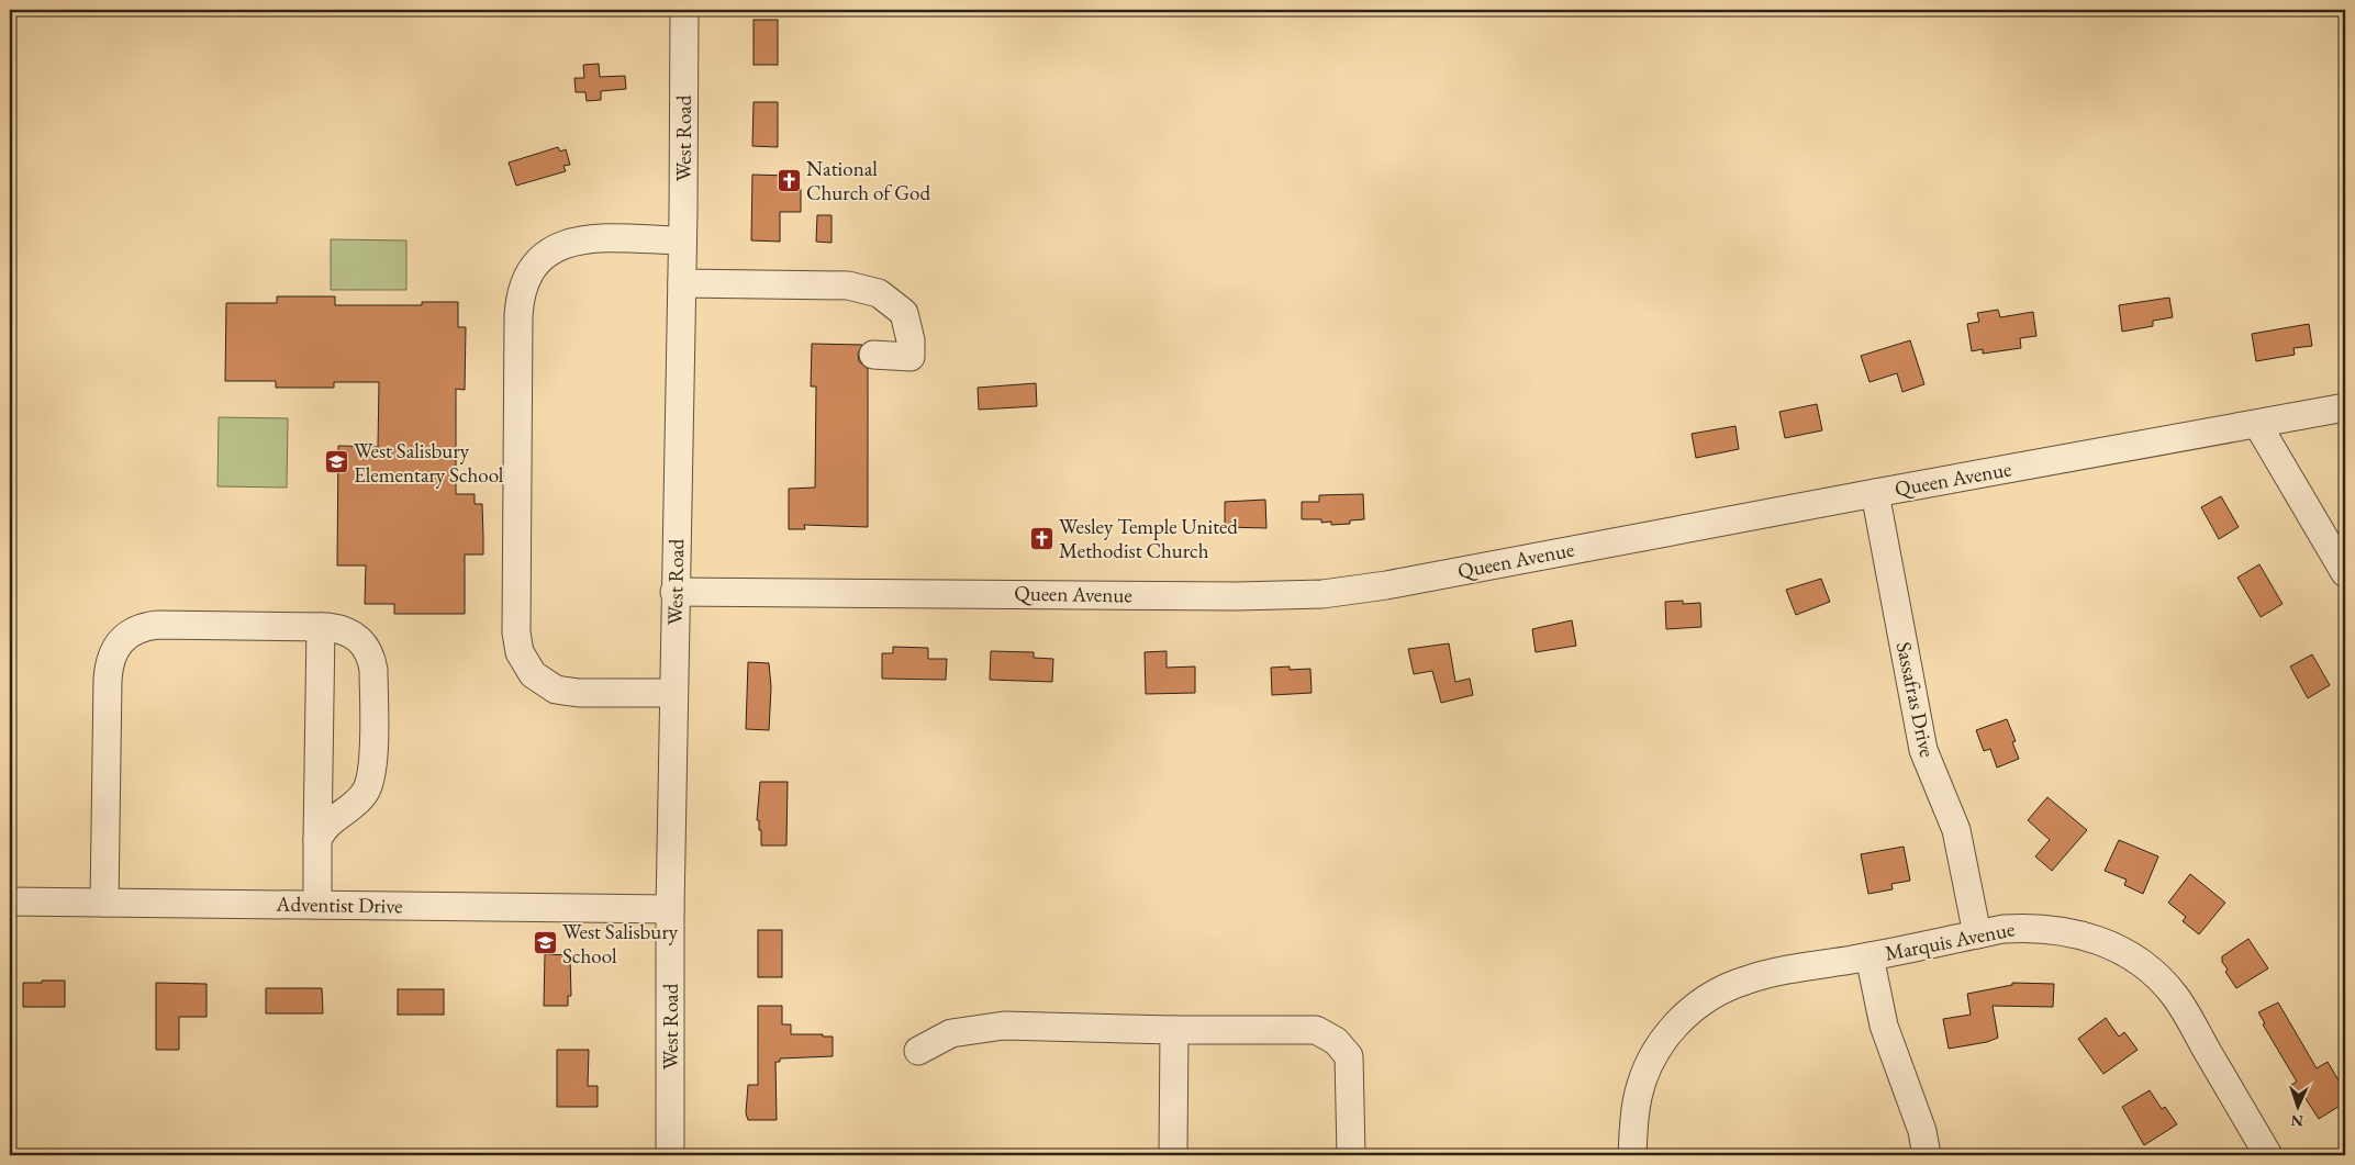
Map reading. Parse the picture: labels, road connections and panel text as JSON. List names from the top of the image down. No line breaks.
{"streets":{"street":["West Road","Queen Avenue","Sassafras Drive","Adventist Drive","Marquis Avenue"]},"crossings":[["West Road","Queen Avenue"],["West Road","Adventist Drive"],["Queen Avenue","Sassafras Drive"],["Sassafras Drive","Marquis Avenue"]],"places":{"church":["National Church of God","Wesley Temple United Methodist Church"],"school or university":["West Salisbury Elementary School","West Salisbury School"]},"north":"bottom"}
